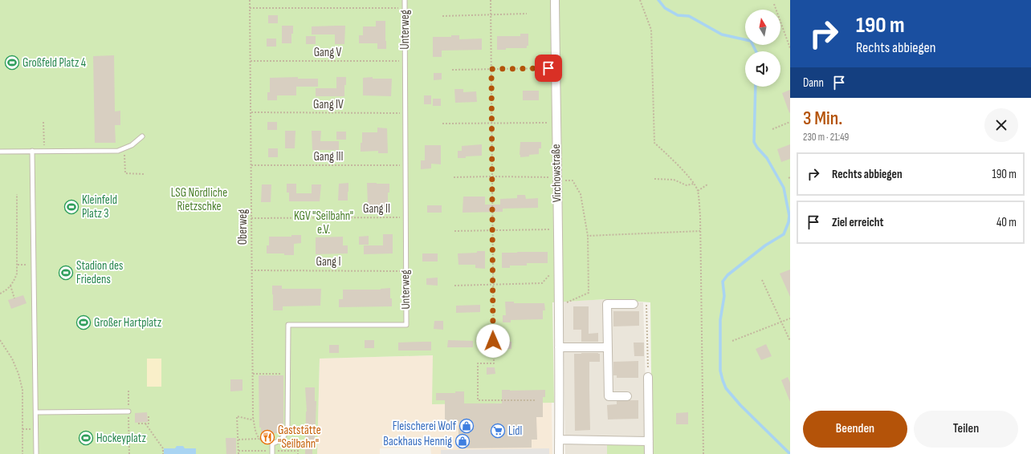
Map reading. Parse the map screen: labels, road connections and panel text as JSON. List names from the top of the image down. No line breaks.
{"streets":{"street":["Virchowstraße"],"lane":["Unterweg"],"path":["Gang V","Gang IV","Gang III","Gang II","Oberweg","Gang I"]},"crossings":[["Unterweg","Gang V"],["Unterweg","Gang IV"],["Unterweg","Gang III"],["Unterweg","Gang II"],["Unterweg","Gang I"],["Gang V","Oberweg"],["Gang IV","Oberweg"],["Gang III","Oberweg"],["Gang II","Oberweg"],["Oberweg","Gang I"]],"parks":["LSG Nördliche Rietzschke","KGV \"Seilbahn\" e.V."],"places":{"sports":["Großfeld Platz 4","Kleinfeld Platz 3","Stadion des Friedens","Großer Hartplatz","Hockeyplatz"],"shop":["Fleischerei Wolf","Backhaus Hennig"],"supermarket":["Lidl"],"restaurant":["Gaststätte \"Seilbahn\""]},"north":"top","page":{"turn":["190 m","Rechts abbiegen"],"then":"Dann","heading":["3 Min.","230 m · 21:49"],"list":[{"name":"Rechts abbiegen","value":"190 m"},{"name":"Ziel erreicht","value":"40 m"}],"buttons":["Beenden","Teilen"]}}
